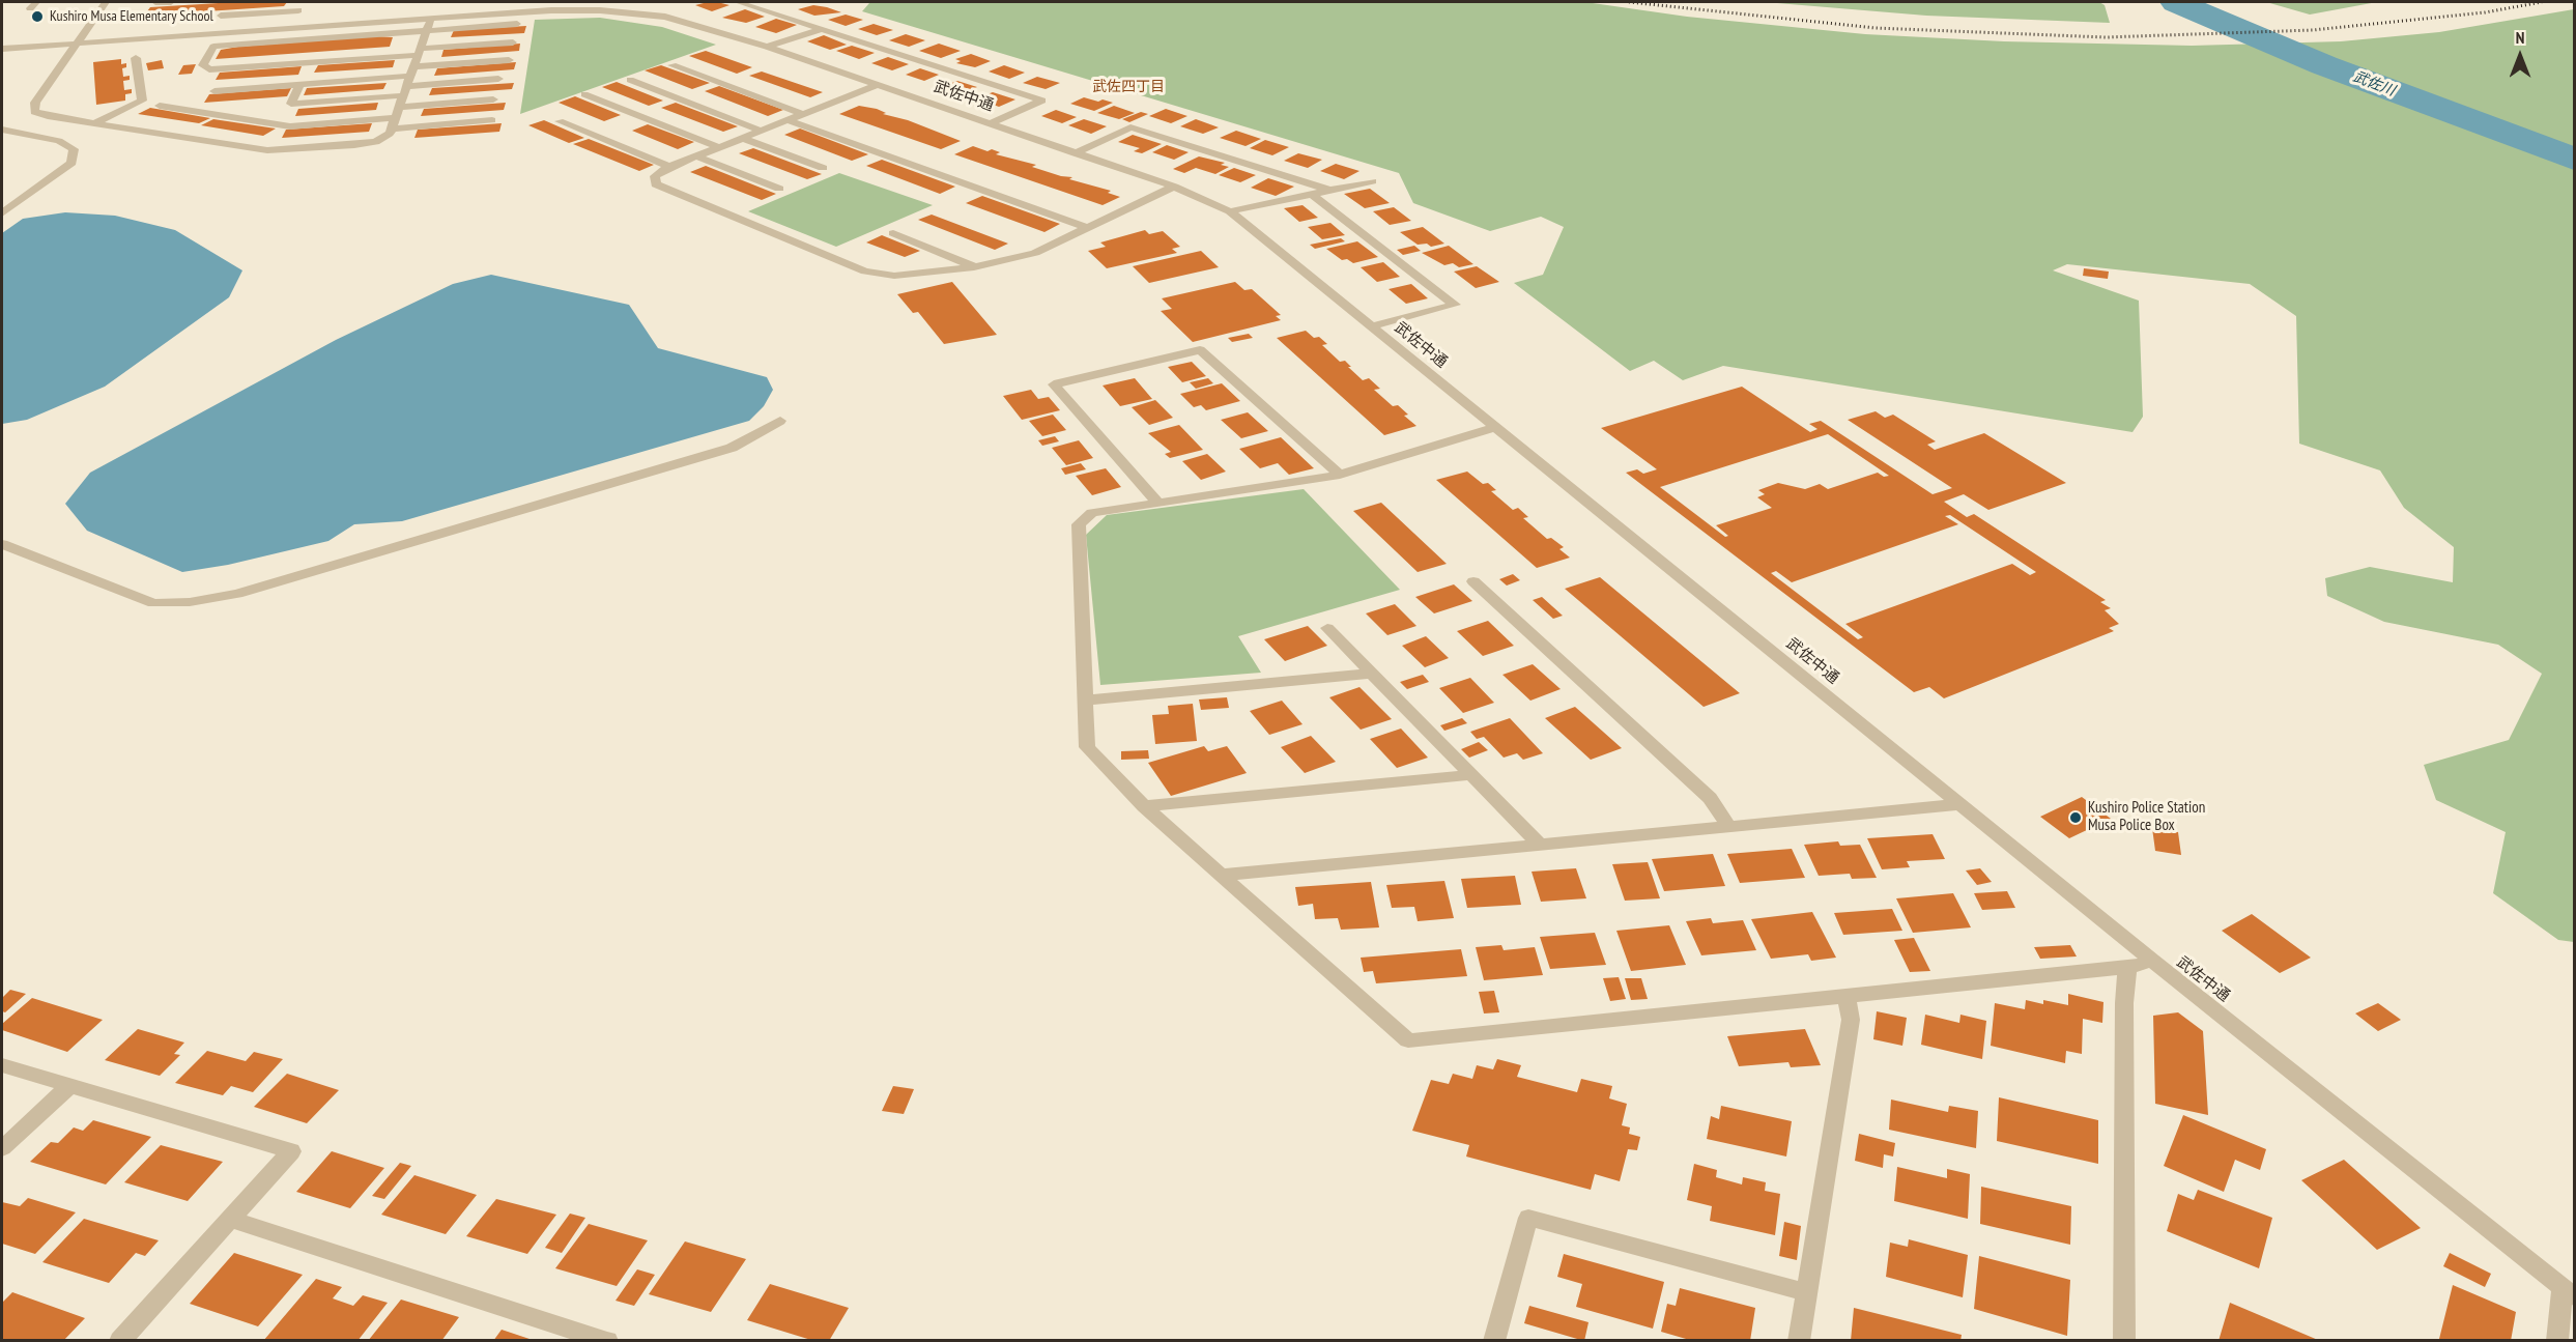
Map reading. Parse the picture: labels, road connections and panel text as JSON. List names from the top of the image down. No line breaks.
{"streets":{"street":["武佐中通"]},"districts":["武佐四丁目"],"water":["武佐川"],"places":["Kushiro Musa Elementary School","Kushiro Police Station Musa Police Box"],"north":"top"}
